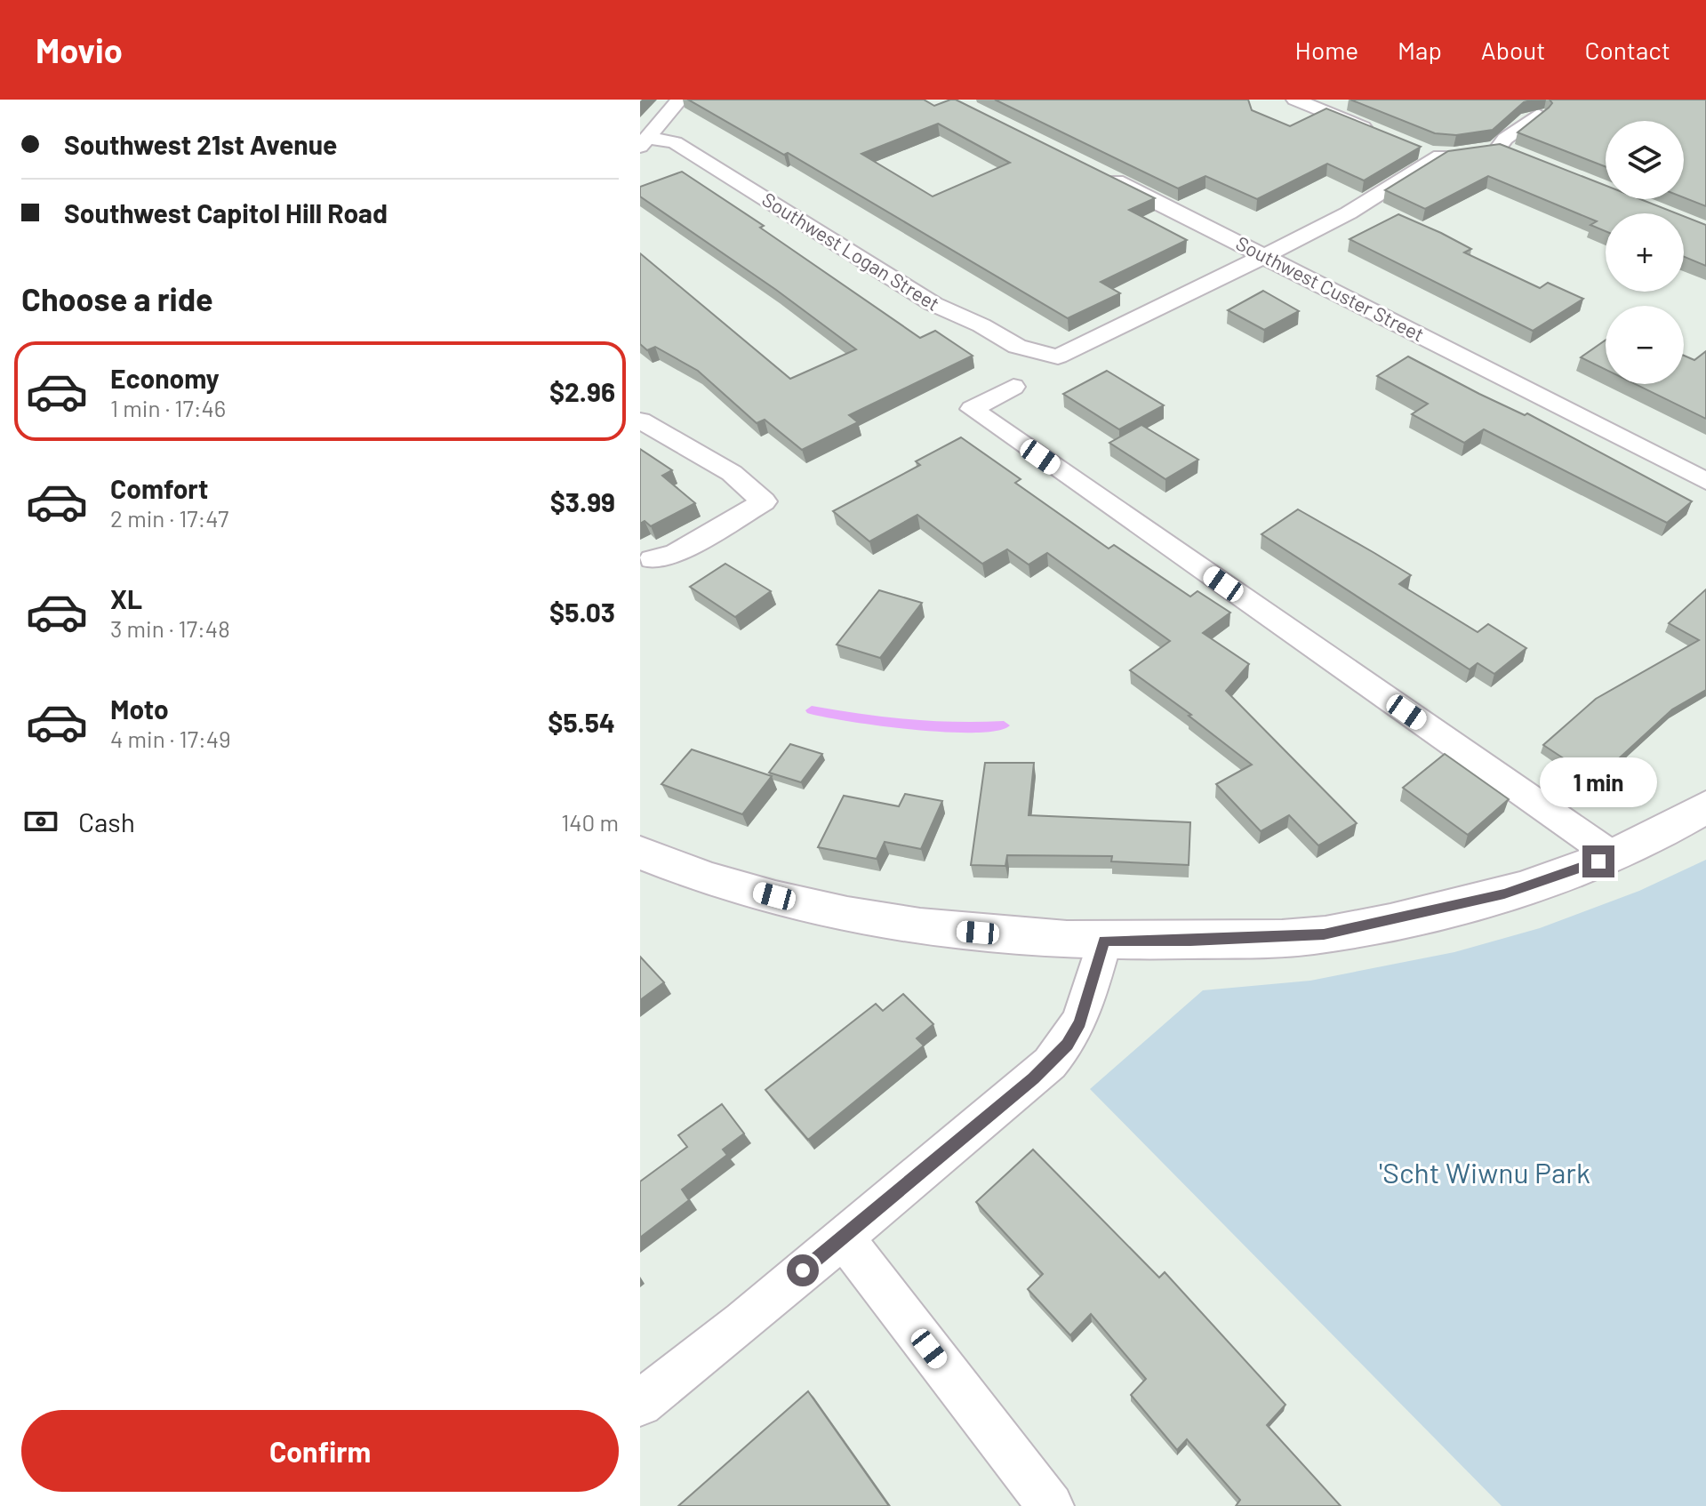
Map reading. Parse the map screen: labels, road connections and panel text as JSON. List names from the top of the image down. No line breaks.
{"streets":{"street":["Southwest Logan Street","Southwest Custer Street"]},"crossings":[["Southwest Logan Street","Southwest Custer Street"]],"parks":["'Scht Wiwnu Park"],"page":{"header":"Movio","nav":["Home","Map","About","Contact"],"banner":["Southwest 21st Avenue","Southwest Capitol Hill Road"],"map_buttons":["+","−"],"heading":"Choose a ride","list":[{"name":"Economy","note":"1 min · 17:46","value":"$2.96"},{"name":"Comfort","note":"2 min · 17:47","value":"$3.99"},{"name":"XL","note":"3 min · 17:48","value":"$5.03"},{"name":"Moto","note":"4 min · 17:49","value":"$5.54"}],"bubble":"1 min","pay":["Cash","140 m"],"buttons":"Confirm"}}
